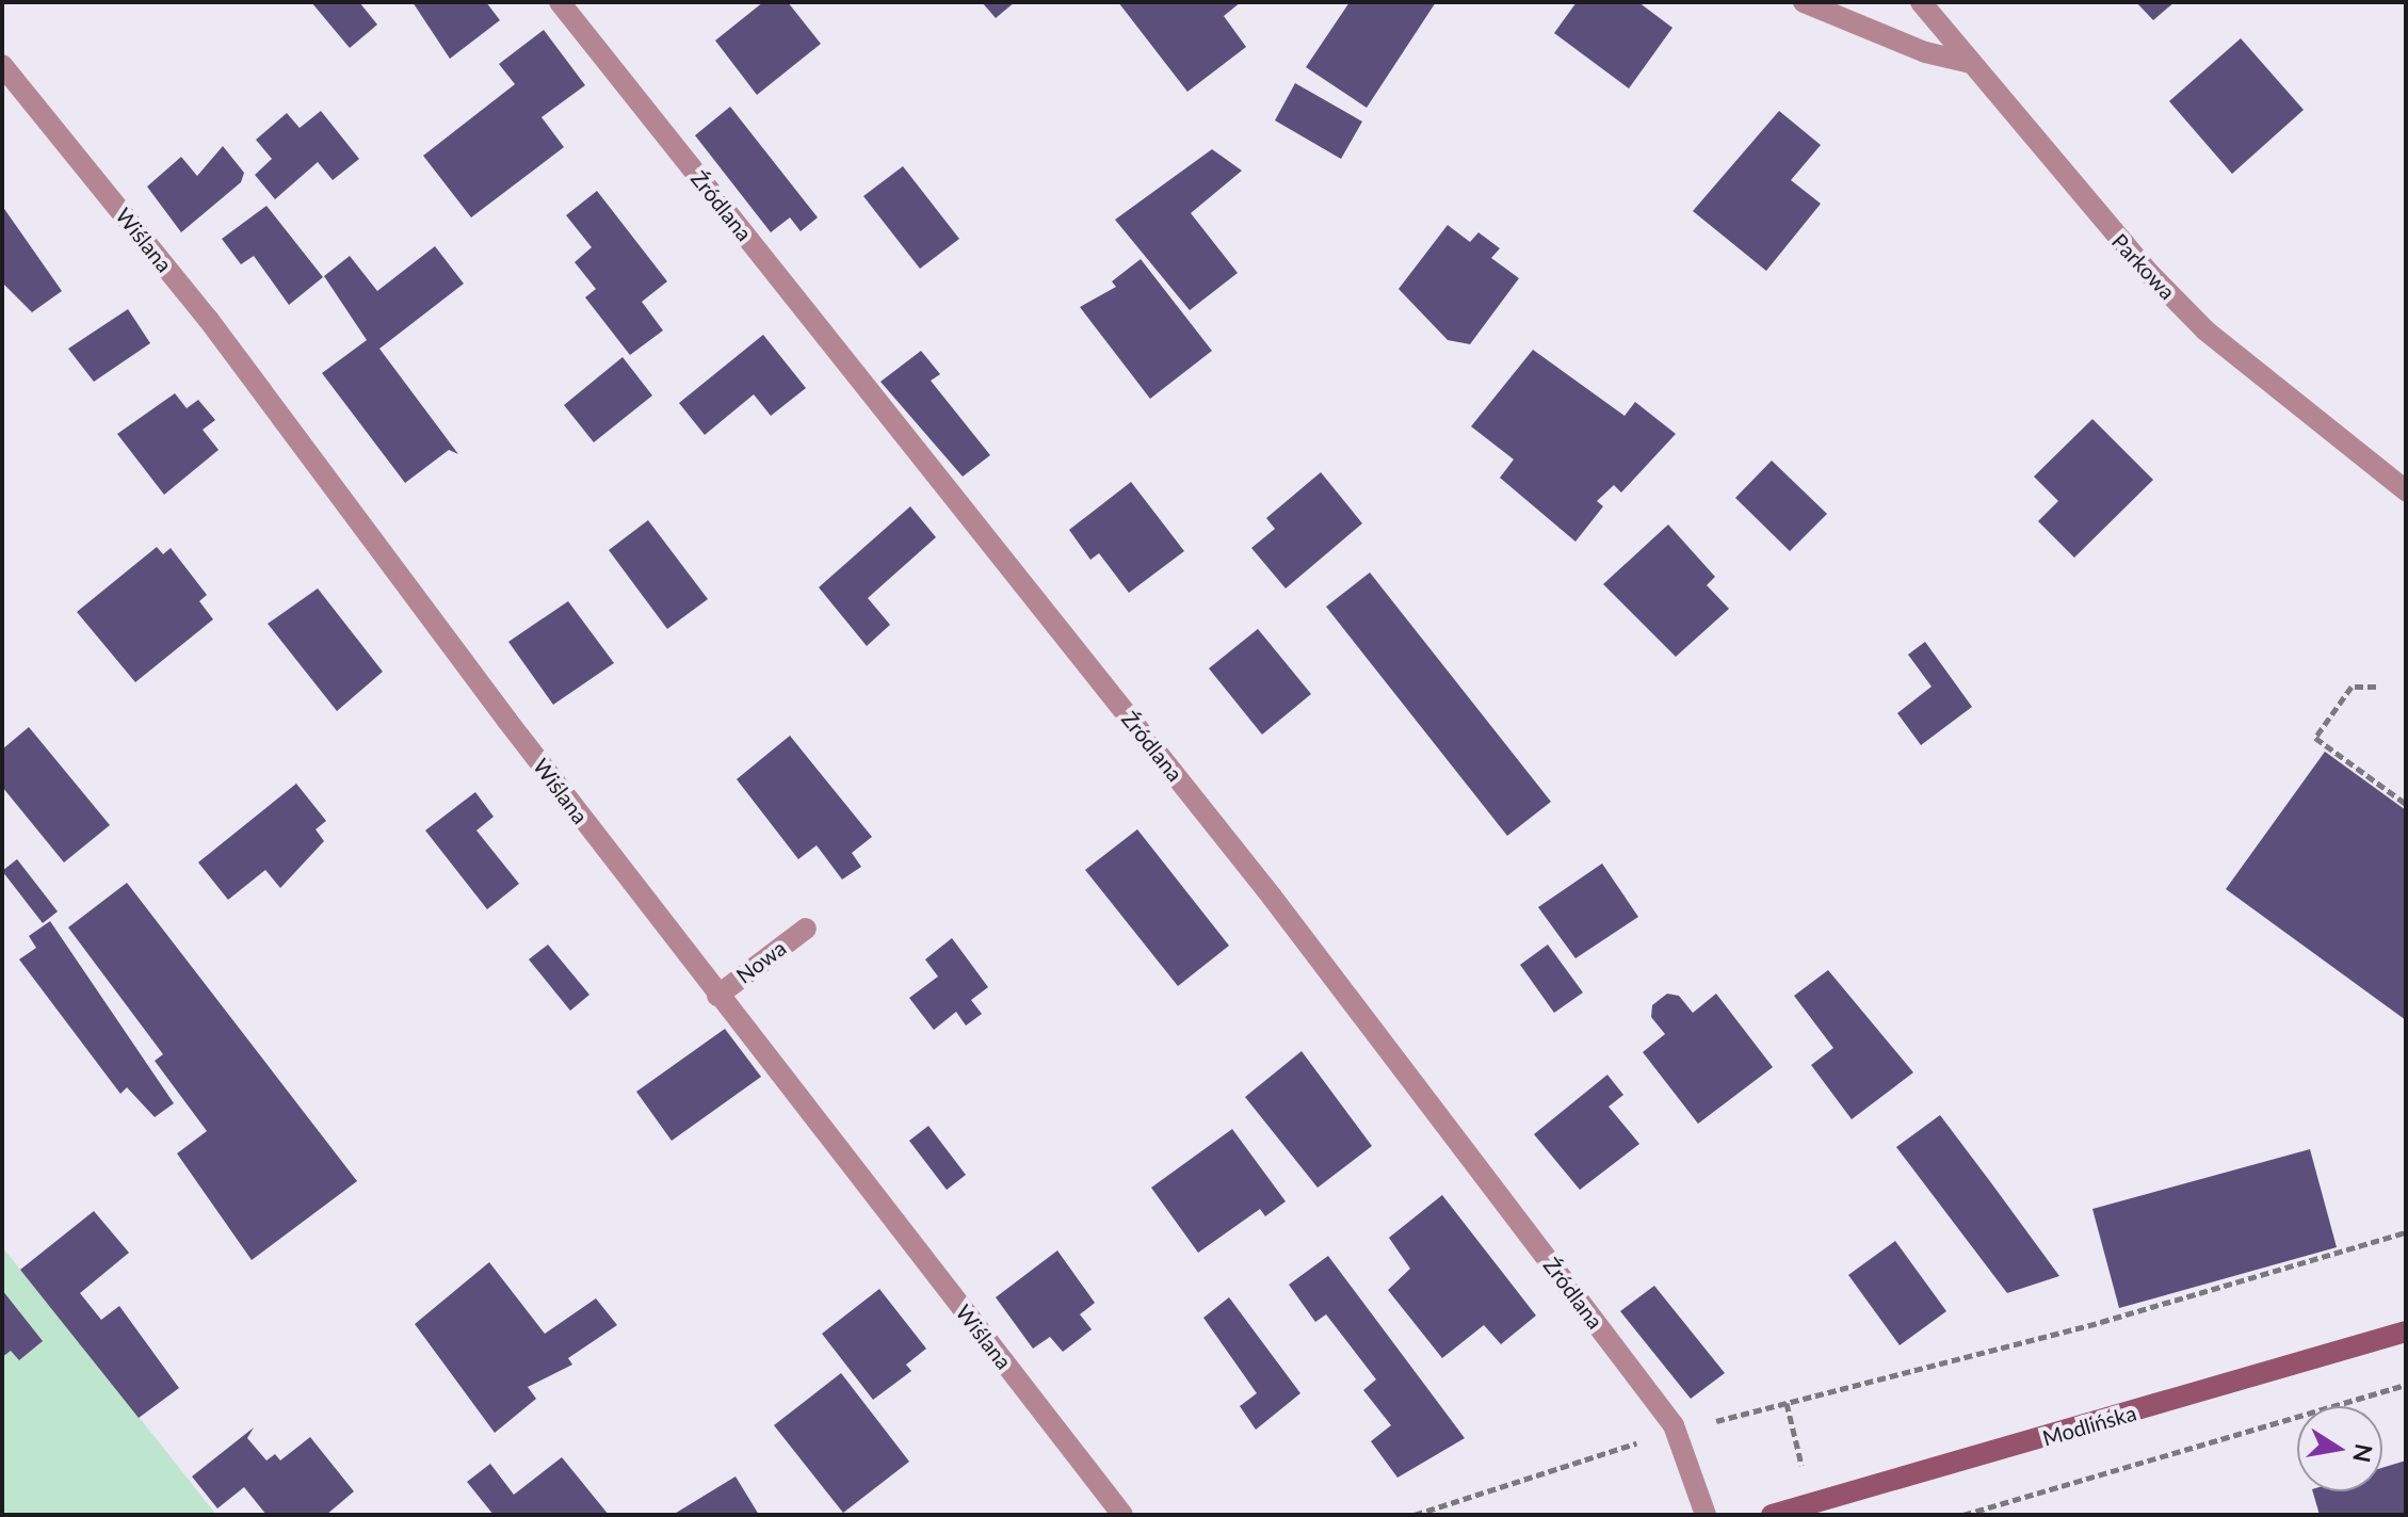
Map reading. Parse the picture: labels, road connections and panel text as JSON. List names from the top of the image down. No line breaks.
{"streets":{"main road":["Modlińska"],"street":["Źródlana","Wiślana","Parkowa","Nowa"]},"crossings":[["Wiślana","Nowa"]],"north":"right"}
